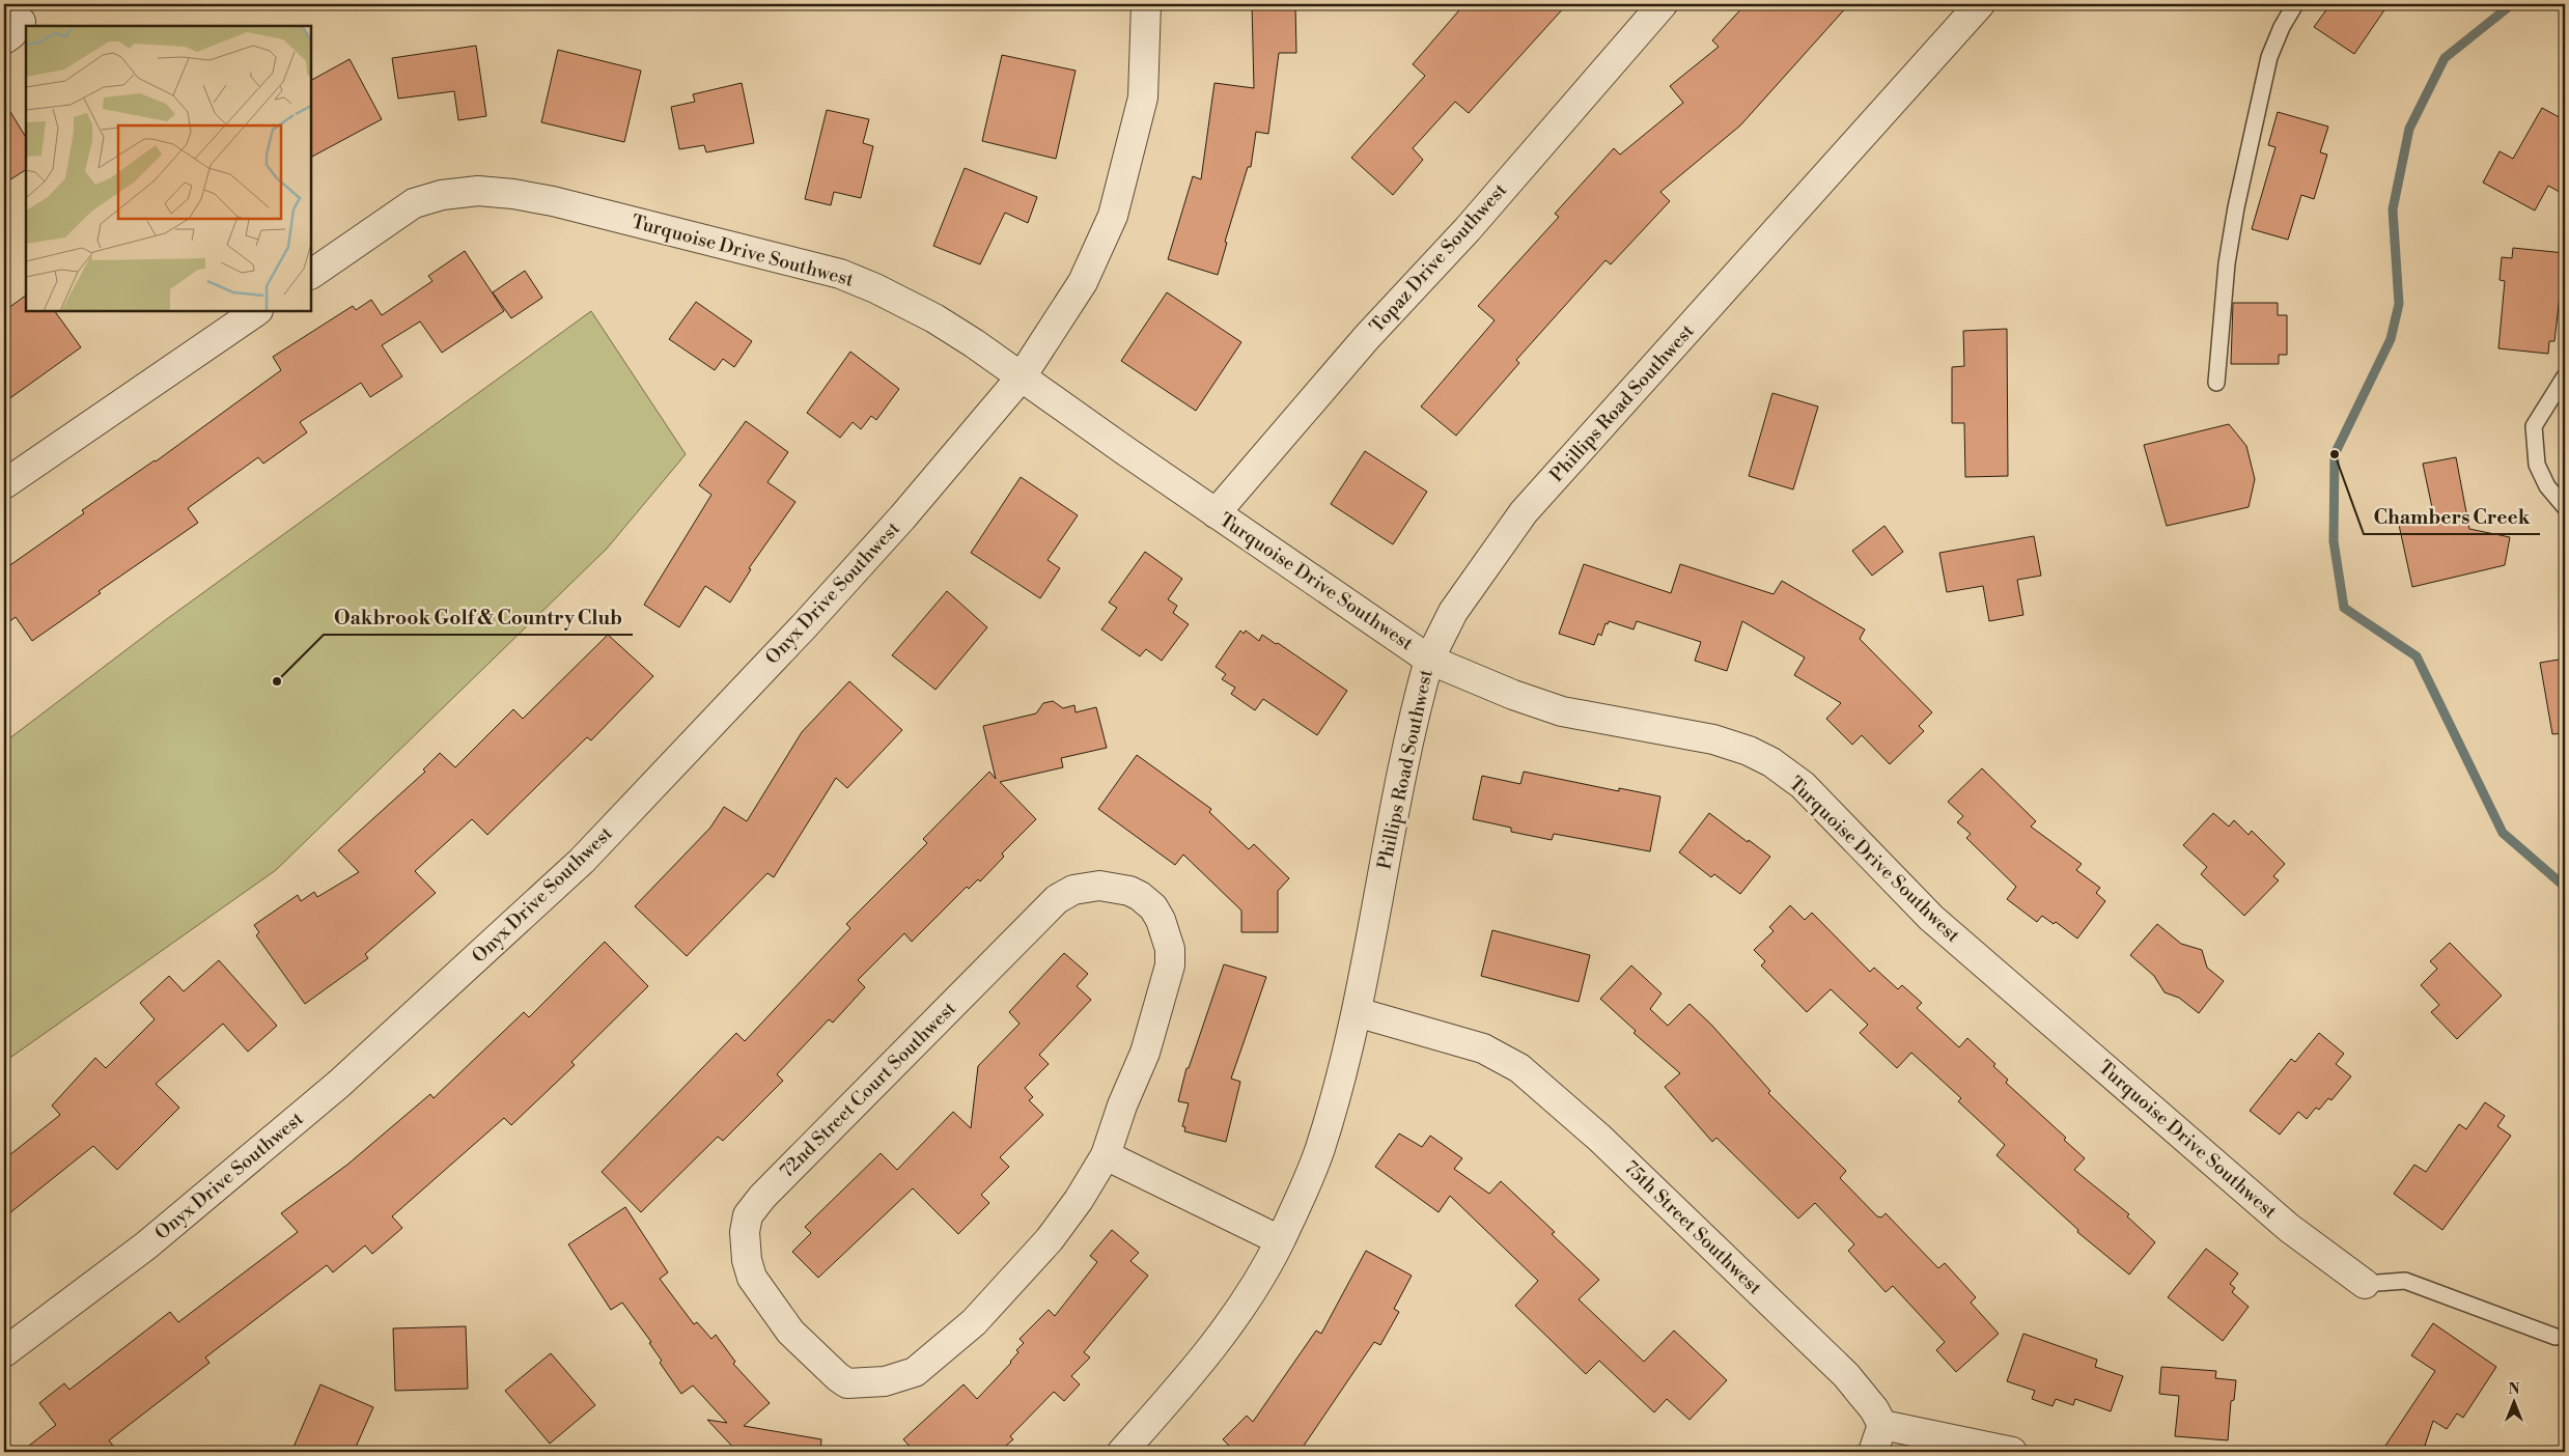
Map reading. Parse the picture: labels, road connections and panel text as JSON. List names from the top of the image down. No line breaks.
{"streets":{"street":["Turquoise Drive Southwest","Topaz Drive Southwest","Phillips Road Southwest","Onyx Drive Southwest","72nd Street Court Southwest","75th Street Southwest"]},"crossings":[["Turquoise Drive Southwest","Topaz Drive Southwest"],["Turquoise Drive Southwest","Phillips Road Southwest"],["Turquoise Drive Southwest","Onyx Drive Southwest"],["Phillips Road Southwest","75th Street Southwest"]],"places":["Chambers Creek","Oakbrook Golf & Country Club"],"north":"top"}
